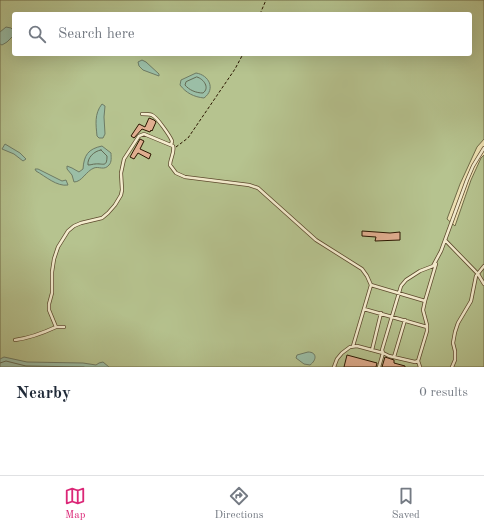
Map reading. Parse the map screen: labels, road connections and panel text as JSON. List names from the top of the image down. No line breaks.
{"page":{"search":"Search here","heading":["Nearby","0 results"],"nav":["Map","Directions","Saved"]}}
